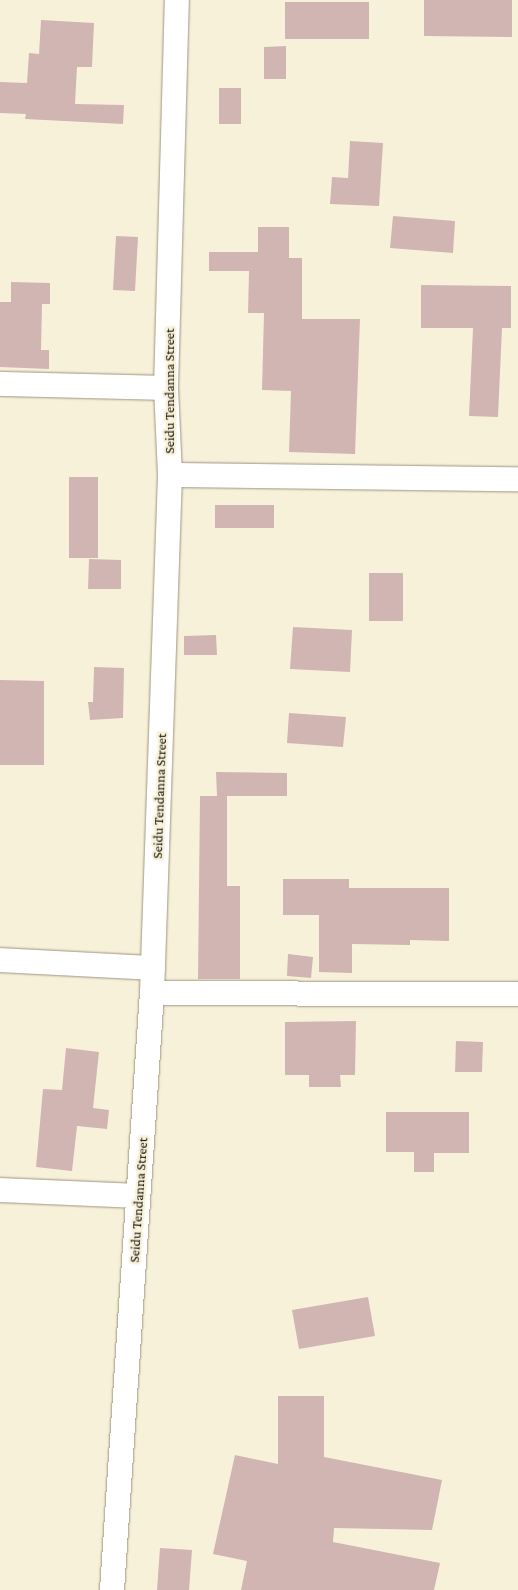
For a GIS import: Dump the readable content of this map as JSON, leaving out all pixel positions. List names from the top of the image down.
{
  "streets": {
    "street": ["Seidu Tendanna Street"]
  }
}
